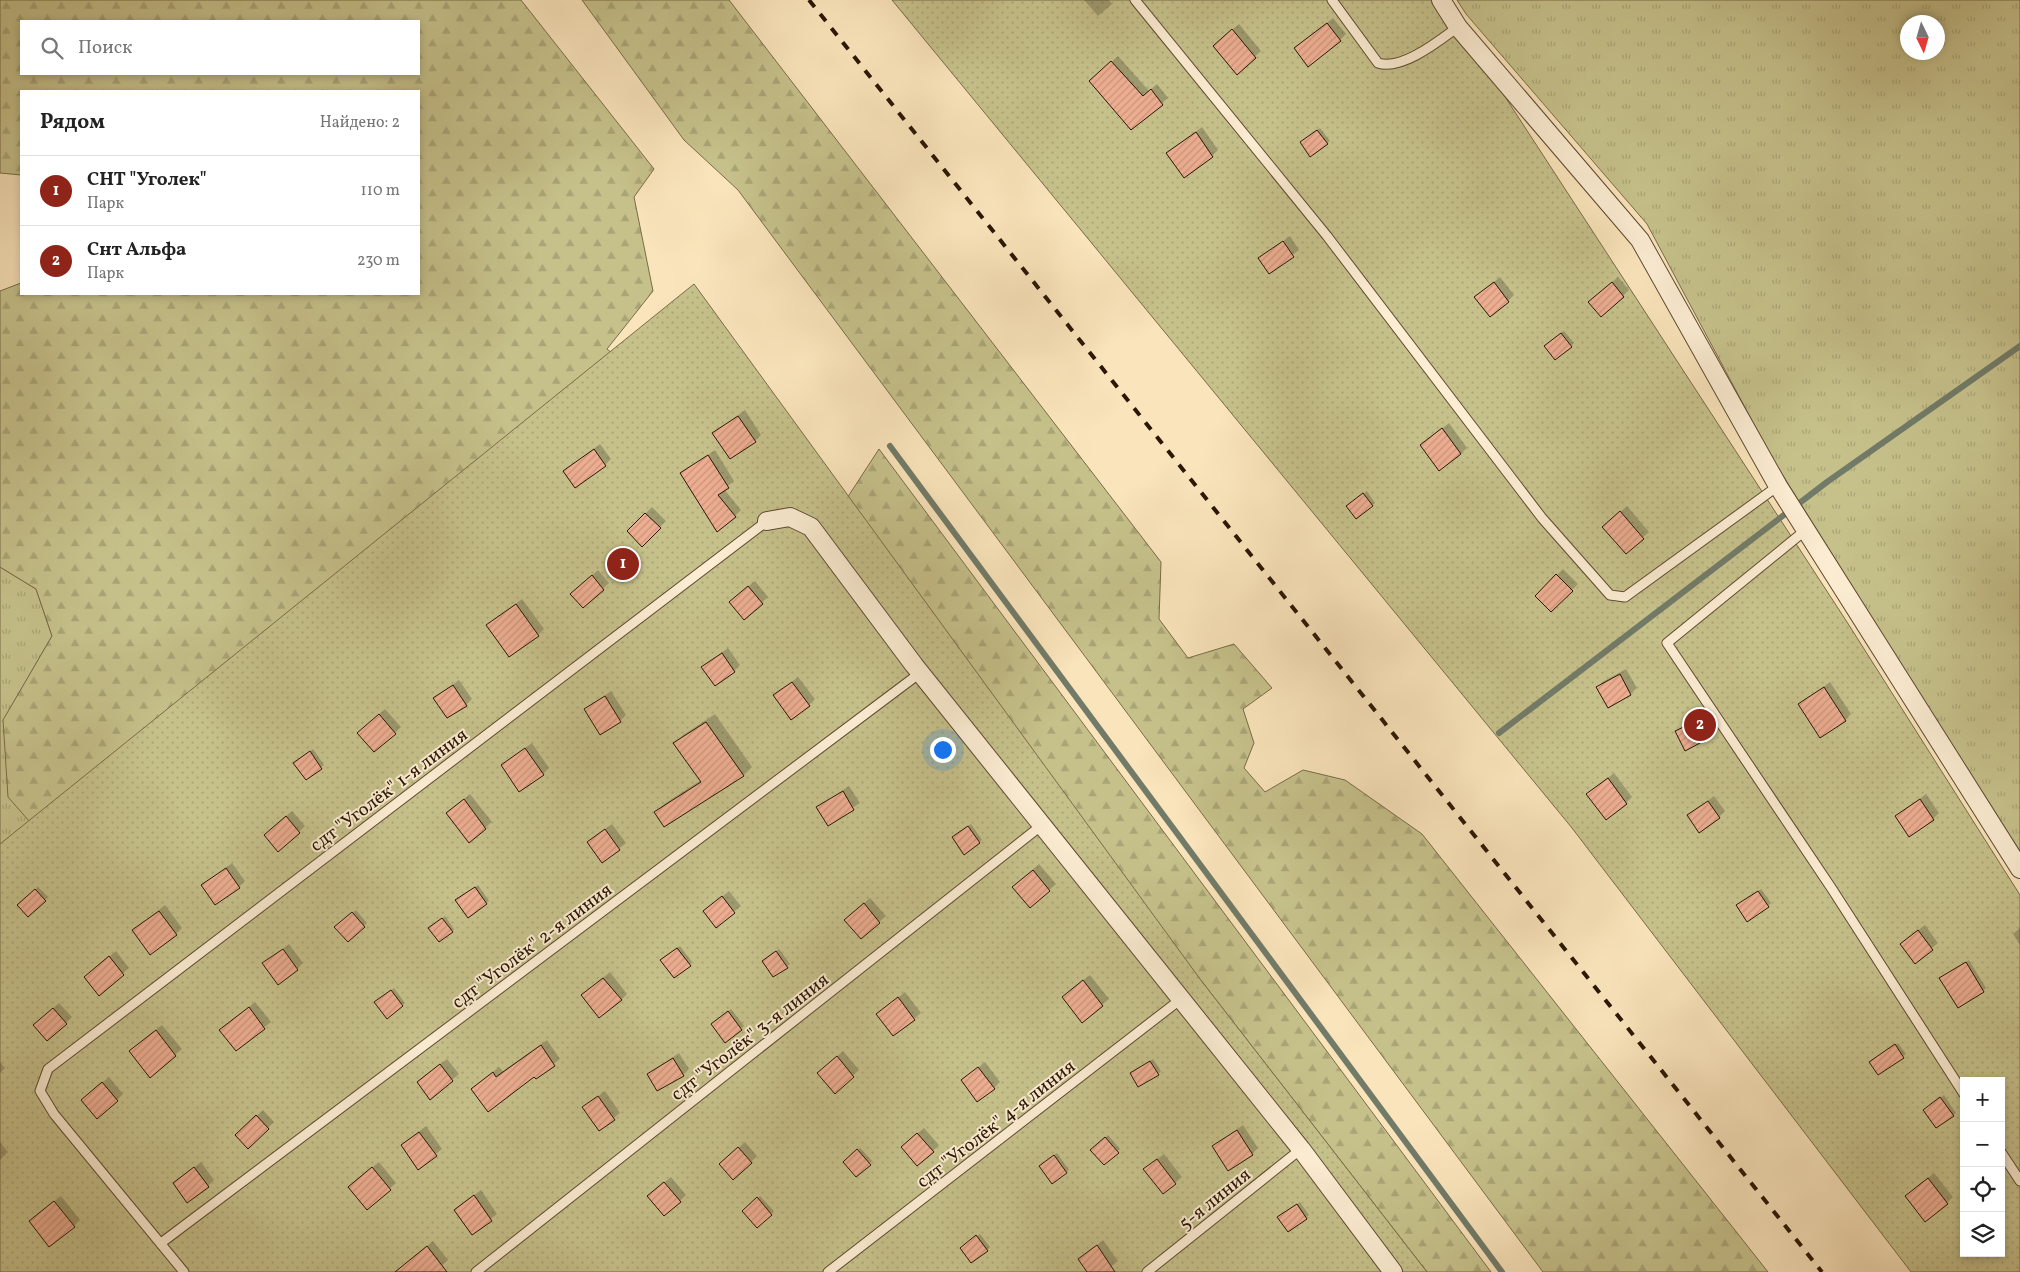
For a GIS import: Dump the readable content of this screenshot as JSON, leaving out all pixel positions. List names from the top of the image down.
{
  "streets": {
    "lane": [
      "сдт \"Уголёк\" 1-я линия",
      "сдт \"Уголёк\" 2-я линия",
      "сдт \"Уголёк\" 3-я линия",
      "сдт \"Уголёк\" 4-я линия",
      "5-я линия"
    ]
  },
  "crossings": [
    ["сдт \"Уголёк\" 1-я линия", "сдт \"Уголёк\" 2-я линия"]
  ],
  "north": "bottom",
  "page": {
    "search": "Поиск",
    "heading": ["Рядом", "Найдено: 2"],
    "list": [
      {
        "mark": "1",
        "name": "СНТ \"Уголек\"",
        "note": "Парк",
        "value": "110 m"
      },
      {
        "mark": "2",
        "name": "Снт Альфа",
        "note": "Парк",
        "value": "230 m"
      }
    ],
    "pins": ["1", "2"],
    "map_buttons": ["+", "−"]
  }
}
